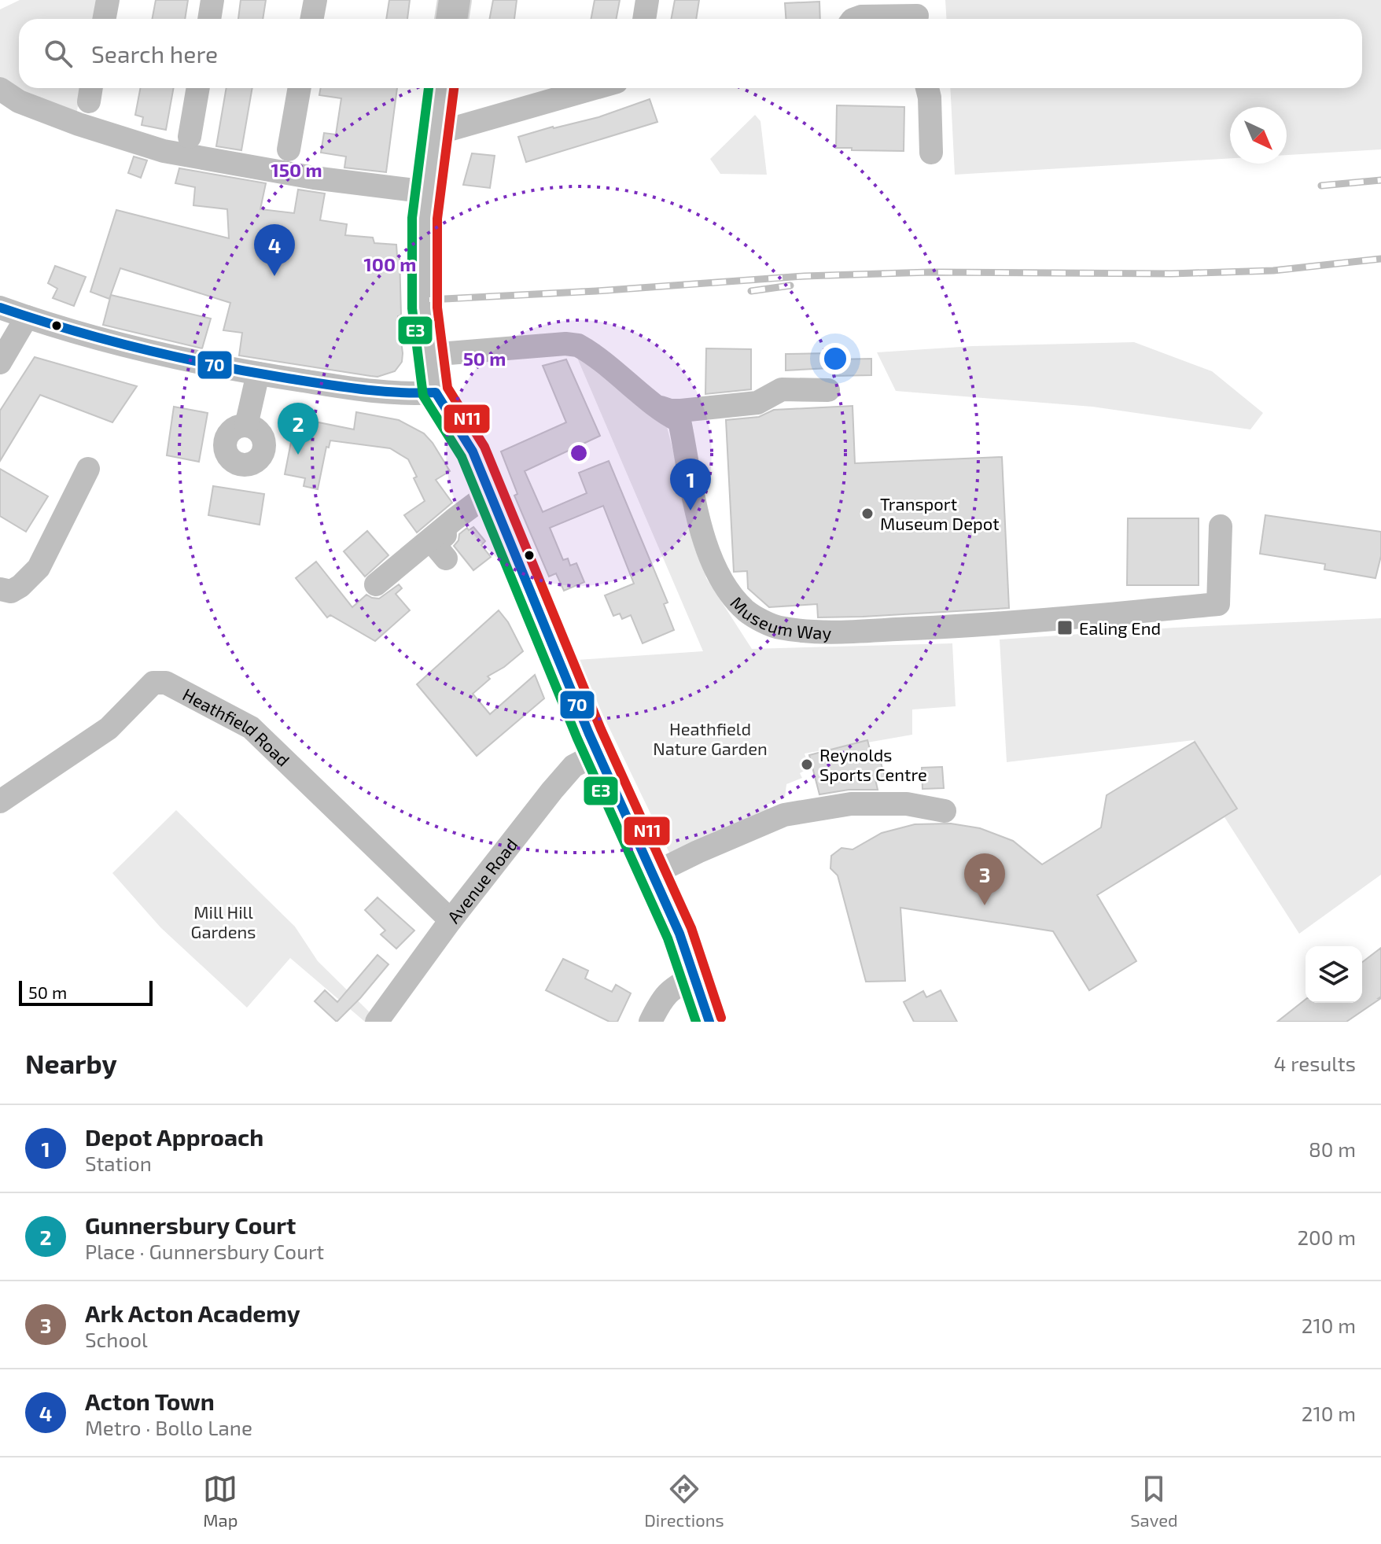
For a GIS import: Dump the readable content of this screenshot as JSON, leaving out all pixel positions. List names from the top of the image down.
{
  "streets": {
    "street": ["Museum Way", "Heathfield Road", "Avenue Road"]
  },
  "crossings": [
    ["Heathfield Road", "Avenue Road"]
  ],
  "parks": ["Heathfield Nature Garden", "Mill Hill Gardens"],
  "places": {
    "other": ["Transport Museum Depot", "Reynolds Sports Centre"],
    "transit": ["Ealing End"]
  },
  "lines": ["transit line E3", "transit line N11", "transit line 70"],
  "scale_bar": "50 m",
  "north": "bottom right",
  "page": {
    "search": "Search here",
    "pins": [
      "4",
      "2",
      "1",
      "3"
    ],
    "scale": "50 m",
    "heading": ["Nearby", "4 results"],
    "list": [
      {
        "mark": "1",
        "name": "Depot Approach",
        "note": "Station",
        "value": "80 m"
      },
      {
        "mark": "2",
        "name": "Gunnersbury Court",
        "note": "Place · Gunnersbury Court",
        "value": "200 m"
      },
      {
        "mark": "3",
        "name": "Ark Acton Academy",
        "note": "School",
        "value": "210 m"
      },
      {
        "mark": "4",
        "name": "Acton Town",
        "note": "Metro · Bollo Lane",
        "value": "210 m"
      }
    ],
    "nav": ["Map", "Directions", "Saved"]
  },
  "rings": ["150 m", "100 m", "50 m"]
}
